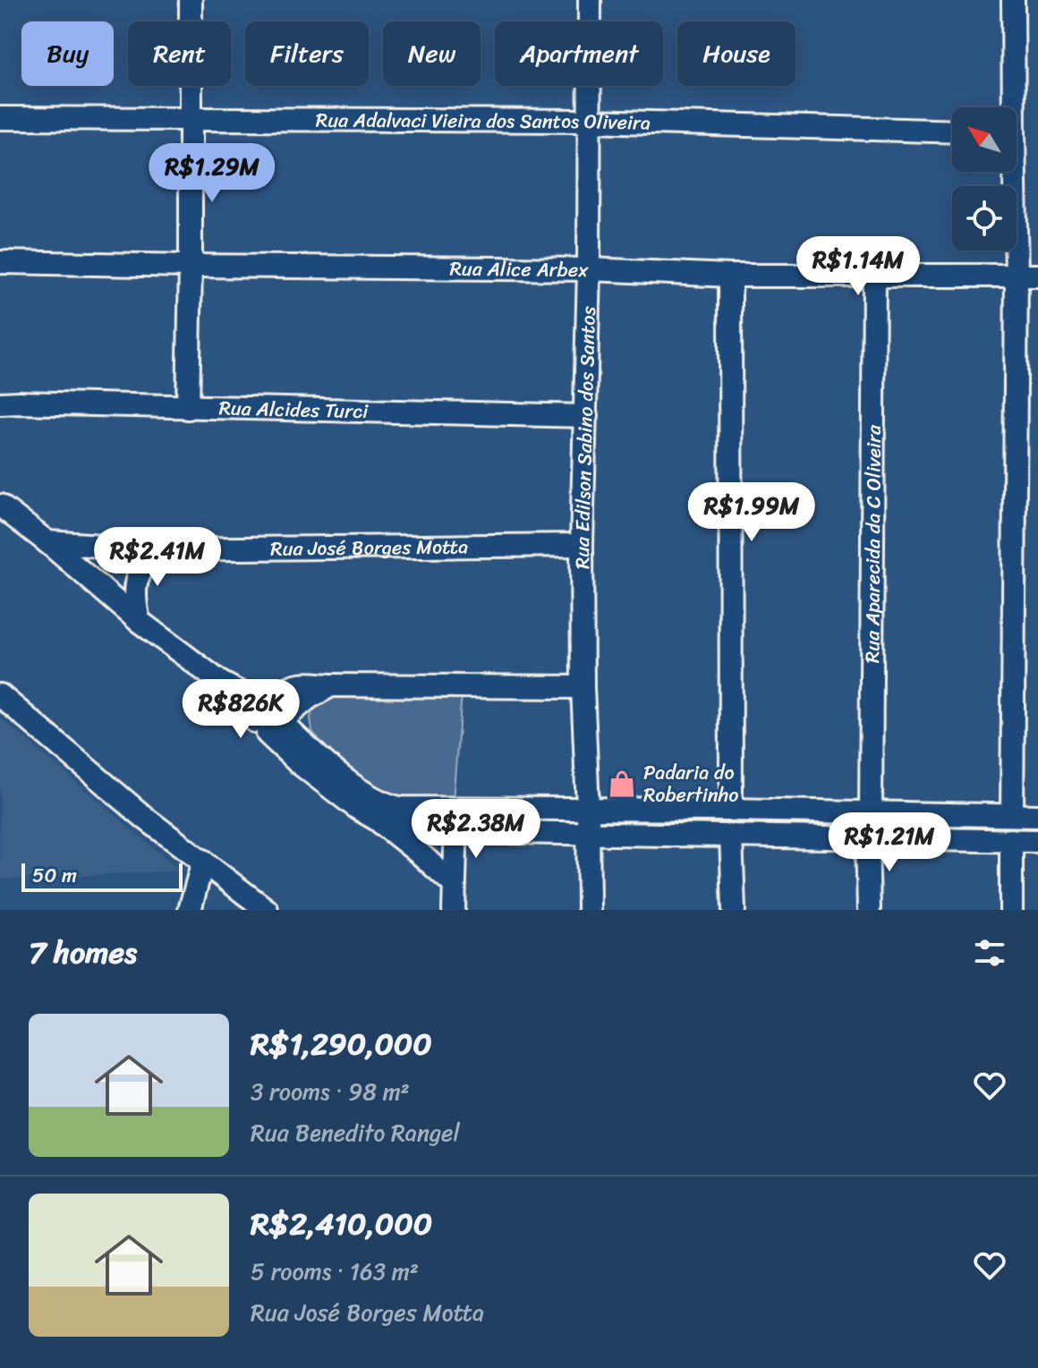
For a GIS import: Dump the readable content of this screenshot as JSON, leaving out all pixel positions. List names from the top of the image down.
{
  "streets": {
    "street": [
      "Rua Adalvaci Vieira dos Santos Oliveira",
      "Rua Alice Arbex",
      "Rua Alcides Turci",
      "Rua Edilson Sabino dos Santos",
      "Rua Aparecida da C Oliveira",
      "Rua José Borges Motta"
    ]
  },
  "crossings": [
    ["Rua Adalvaci Vieira dos Santos Oliveira", "Rua Edilson Sabino dos Santos"],
    ["Rua Alice Arbex", "Rua Edilson Sabino dos Santos"],
    ["Rua Alice Arbex", "Rua Aparecida da C Oliveira"],
    ["Rua Alcides Turci", "Rua Edilson Sabino dos Santos"],
    ["Rua Edilson Sabino dos Santos", "Rua José Borges Motta"]
  ],
  "places": {
    "shop": ["Padaria do Robertinho"]
  },
  "scale_bar": "50 m",
  "north": "top left",
  "page": {
    "chip": [
      "Buy",
      "Rent",
      "Filters",
      "New",
      "Apartment",
      "House"
    ],
    "price": [
      "R$1.29M",
      "R$1.14M",
      "R$1.99M",
      "R$2.41M",
      "R$826K",
      "R$2.38M",
      "R$1.21M"
    ],
    "scale": "50 m",
    "heading": "7 homes",
    "list": [
      {
        "name": "R$1,290,000",
        "note": "3 rooms · 98 m² · Rua Benedito Rangel"
      },
      {
        "name": "R$2,410,000",
        "note": "5 rooms · 163 m² · Rua José Borges Motta"
      }
    ]
  }
}
